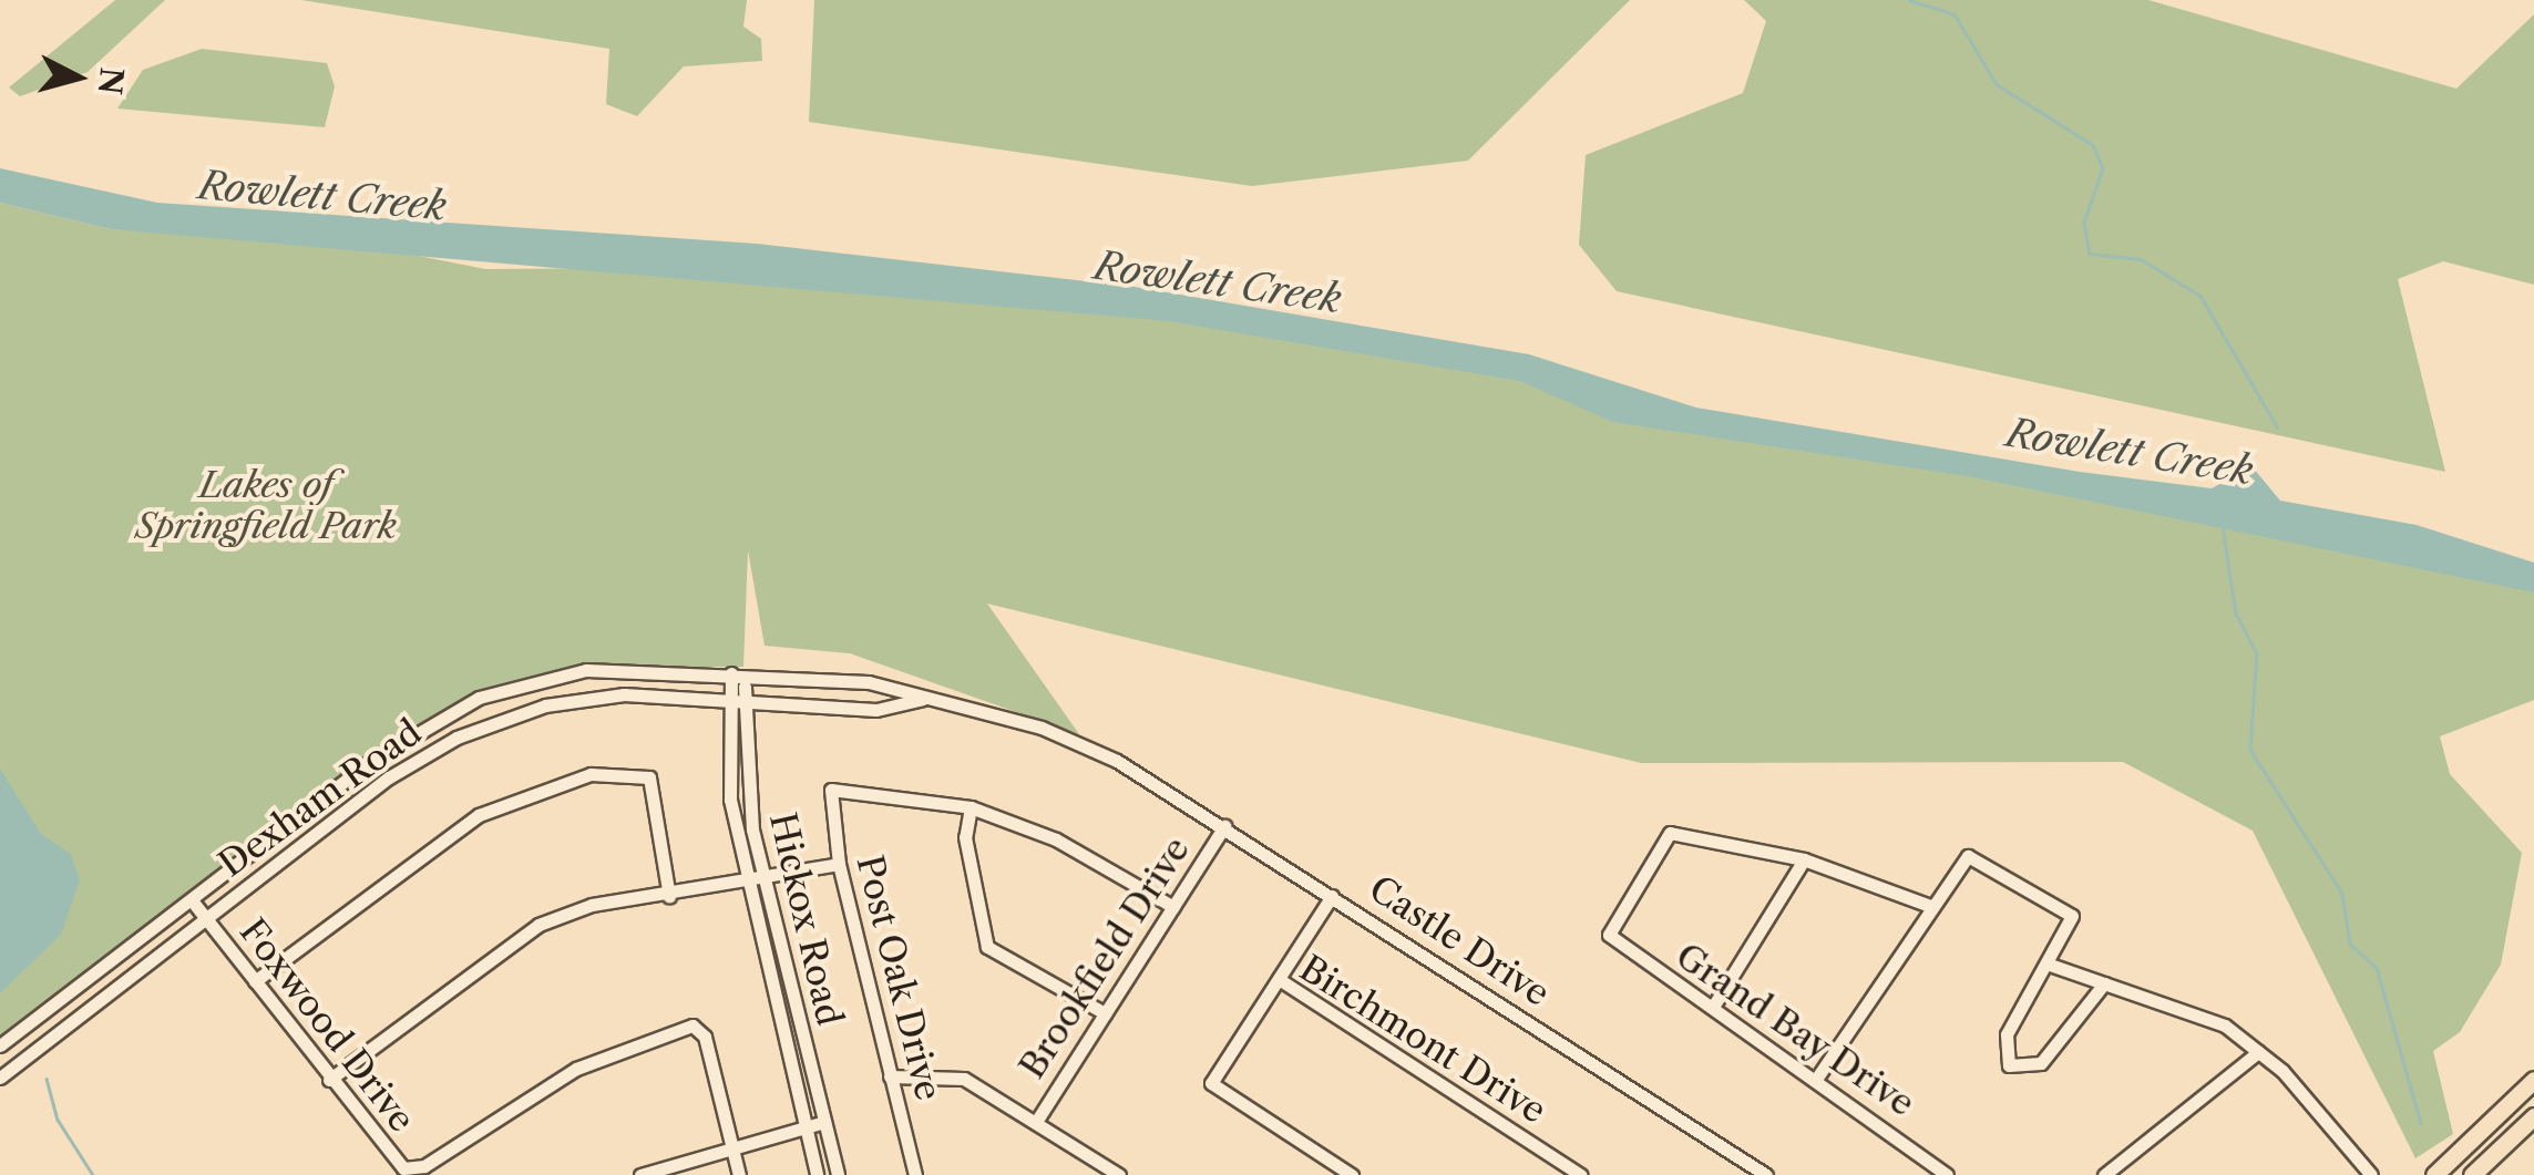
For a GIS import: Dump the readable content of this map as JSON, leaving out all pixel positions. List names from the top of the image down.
{
  "streets": {
    "street": [
      "Dexham Road",
      "Hickox Road",
      "Castle Drive",
      "Brookfield Drive",
      "Post Oak Drive",
      "Foxwood Drive",
      "Grand Bay Drive",
      "Birchmont Drive"
    ]
  },
  "crossings": [
    ["Dexham Road", "Hickox Road"],
    ["Dexham Road", "Castle Drive"],
    ["Dexham Road", "Foxwood Drive"],
    ["Castle Drive", "Brookfield Drive"]
  ],
  "water": ["Rowlett Creek"],
  "parks": ["Lakes of Springfield Park"],
  "north": "right"
}
